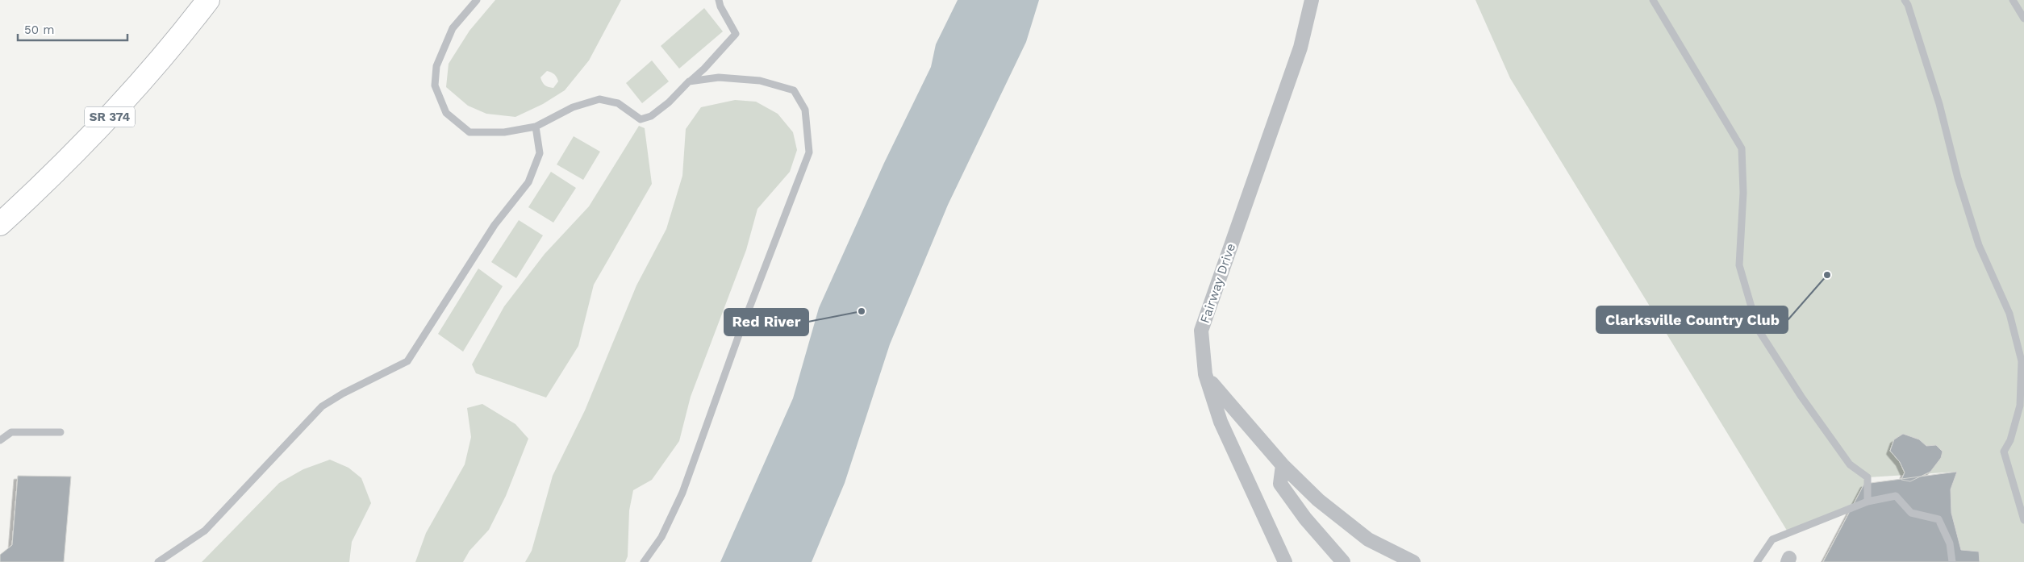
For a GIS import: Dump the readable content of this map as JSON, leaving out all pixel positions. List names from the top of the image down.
{
  "streets": {
    "main road": ["SR 374"],
    "street": ["Fairway Drive"]
  },
  "places": ["Clarksville Country Club", "Red River"],
  "scale_bar": "50 m"
}
